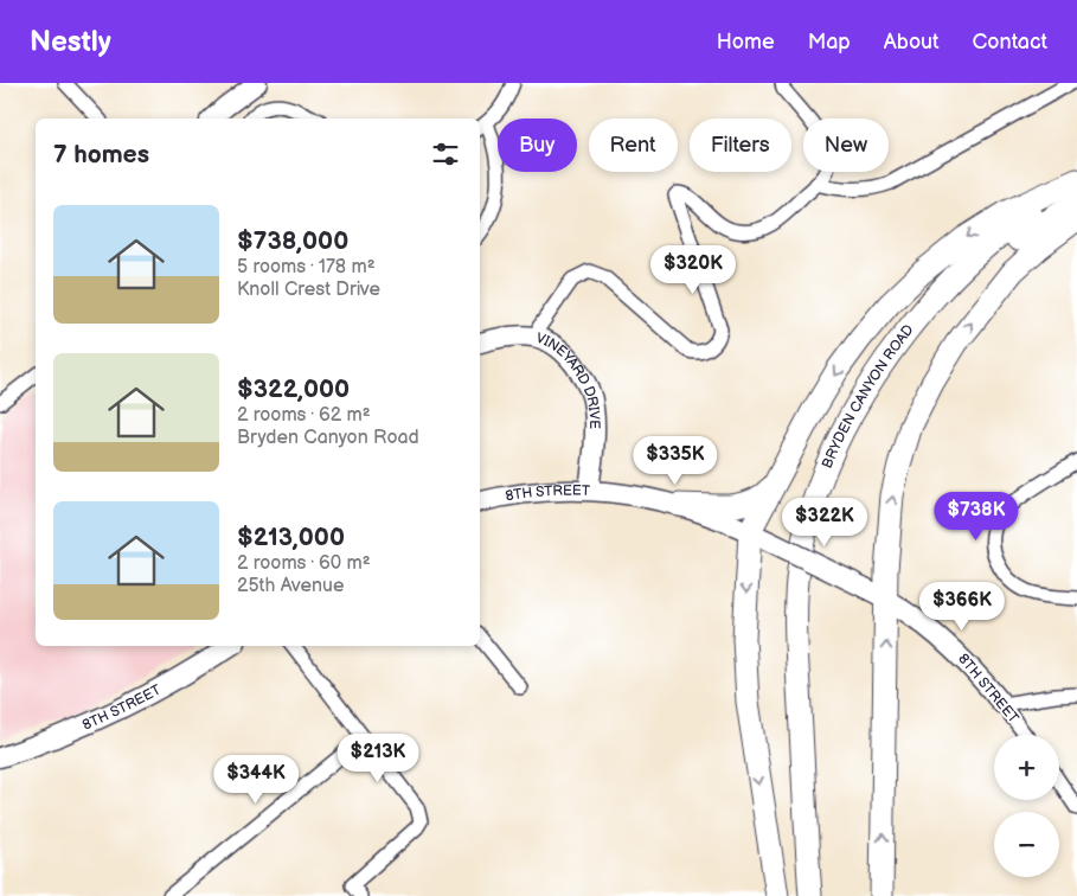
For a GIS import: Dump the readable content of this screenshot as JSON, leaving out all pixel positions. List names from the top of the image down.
{
  "streets": {
    "main road": ["VINEYARD DRIVE", "BRYDEN CANYON ROAD", "8TH STREET"]
  },
  "crossings": [
    ["VINEYARD DRIVE", "8TH STREET"]
  ],
  "page": {
    "header": "Nestly",
    "nav": [
      "Home",
      "Map",
      "About",
      "Contact"
    ],
    "chip": [
      "Buy",
      "Rent",
      "Filters",
      "New"
    ],
    "heading": "7 homes",
    "list": [
      {
        "name": "$738,000",
        "note": "5 rooms · 178 m² · Knoll Crest Drive"
      },
      {
        "name": "$322,000",
        "note": "2 rooms · 62 m² · Bryden Canyon Road"
      },
      {
        "name": "$213,000",
        "note": "2 rooms · 60 m² · 25th Avenue"
      }
    ],
    "price": [
      "$320K",
      "$335K",
      "$738K",
      "$322K",
      "$366K",
      "$213K",
      "$344K"
    ],
    "map_buttons": ["+", "−"]
  }
}
